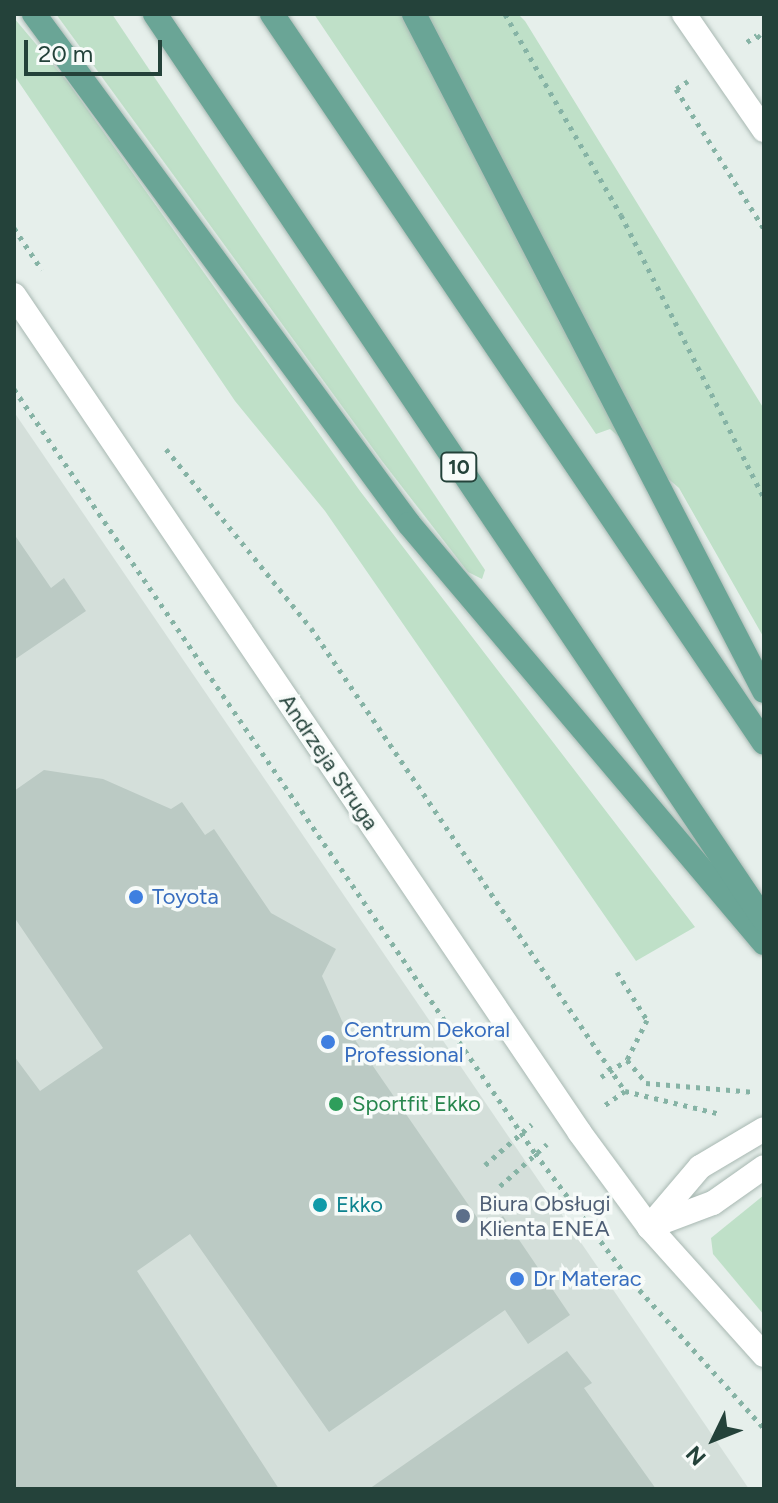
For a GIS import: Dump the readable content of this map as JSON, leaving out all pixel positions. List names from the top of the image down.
{
  "streets": {
    "main road": ["10"],
    "street": ["Andrzeja Struga"]
  },
  "places": [
    "Toyota",
    "Centrum Dekoral Professional",
    "Sportfit Ekko",
    "Ekko",
    "Biura Obsługi Klienta ENEA",
    "Dr Materac"
  ],
  "scale_bar": "20 m",
  "north": "bottom left"
}
